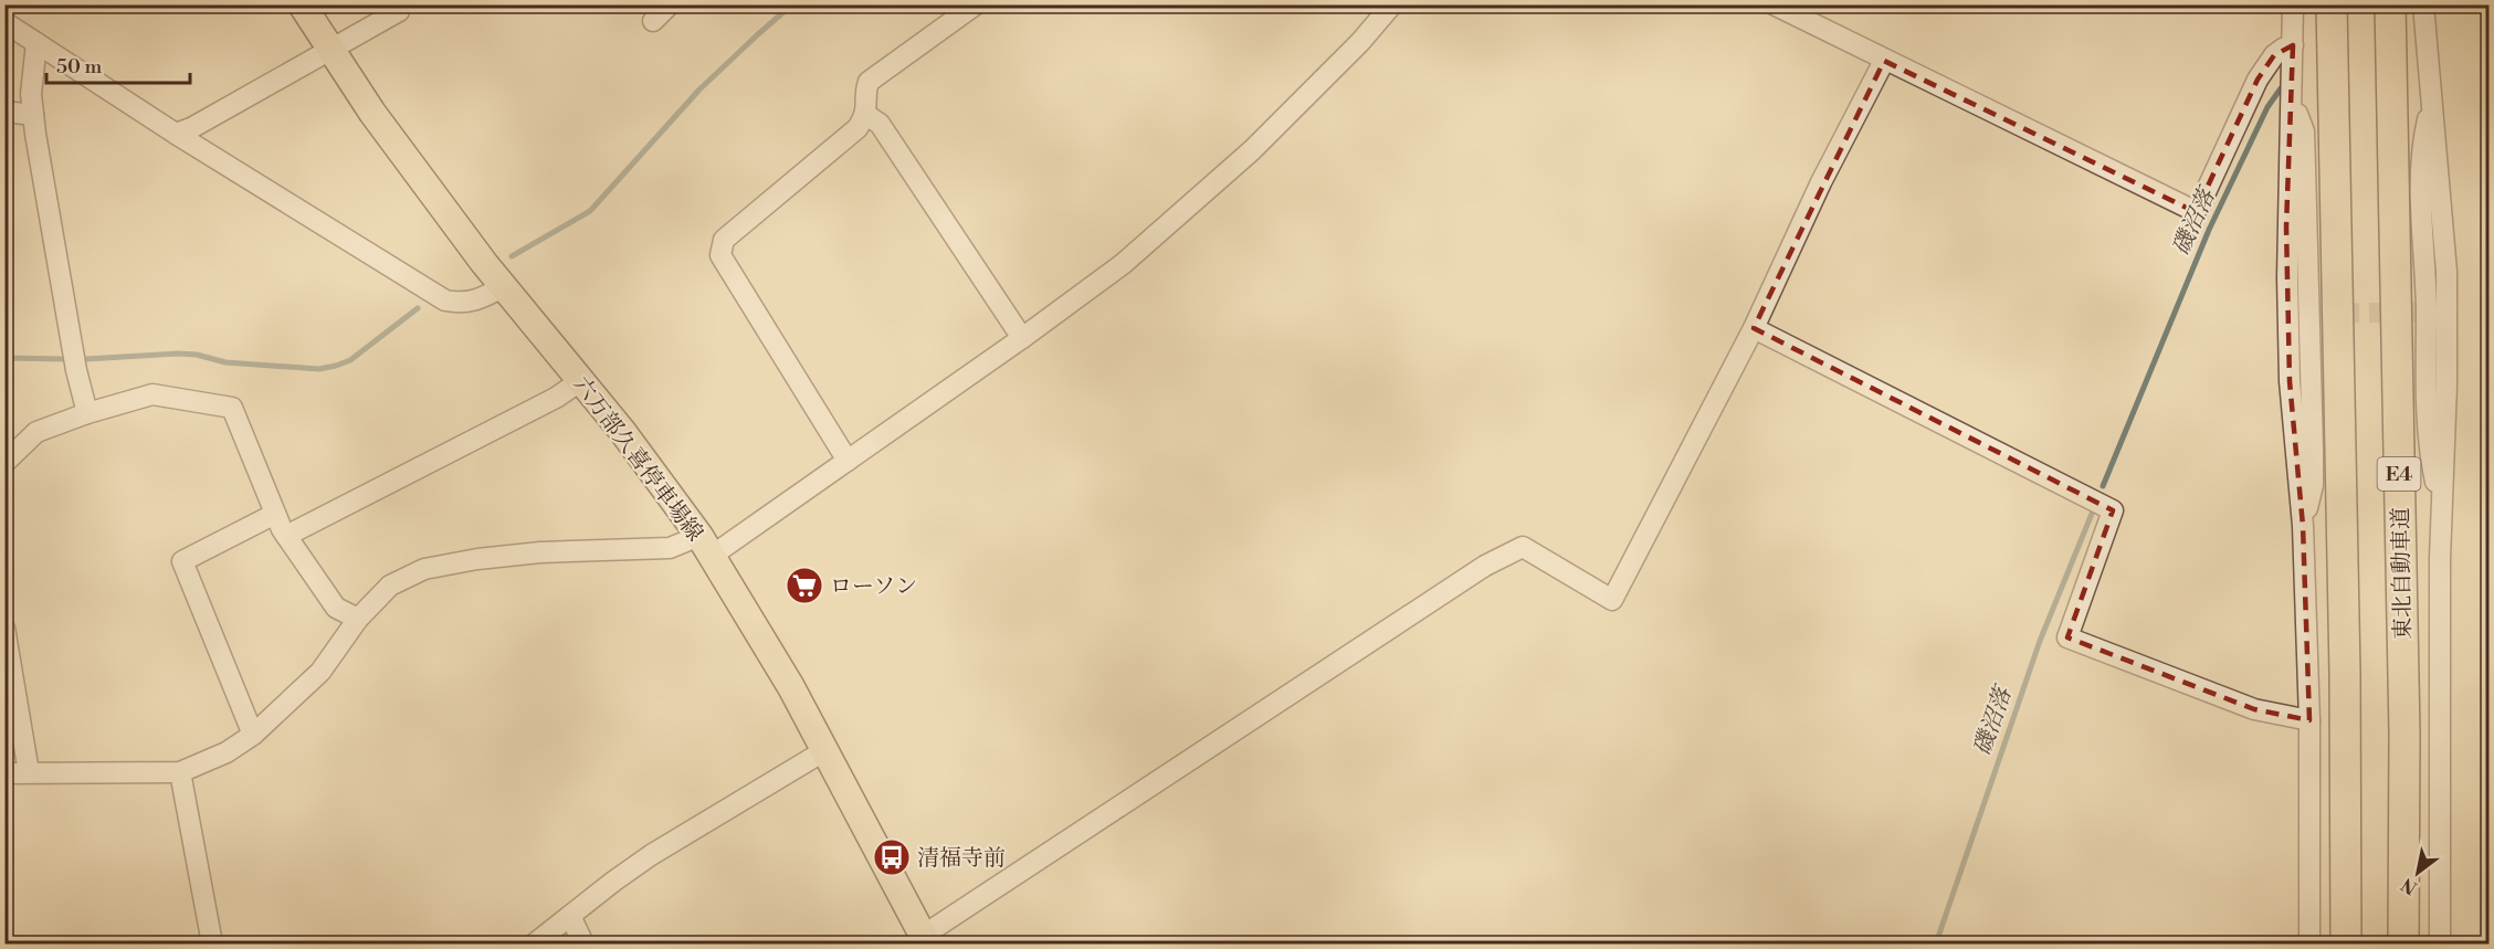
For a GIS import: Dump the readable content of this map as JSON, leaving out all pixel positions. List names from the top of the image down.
{
  "streets": {
    "highway": ["E4", "東北自動車道"],
    "main road": ["六万部久喜停車場線"]
  },
  "water": ["磯沼落"],
  "places": {
    "supermarket": ["ローソン"],
    "bus stop": ["清福寺前"]
  },
  "scale_bar": "50 m",
  "north": "bottom left"
}
